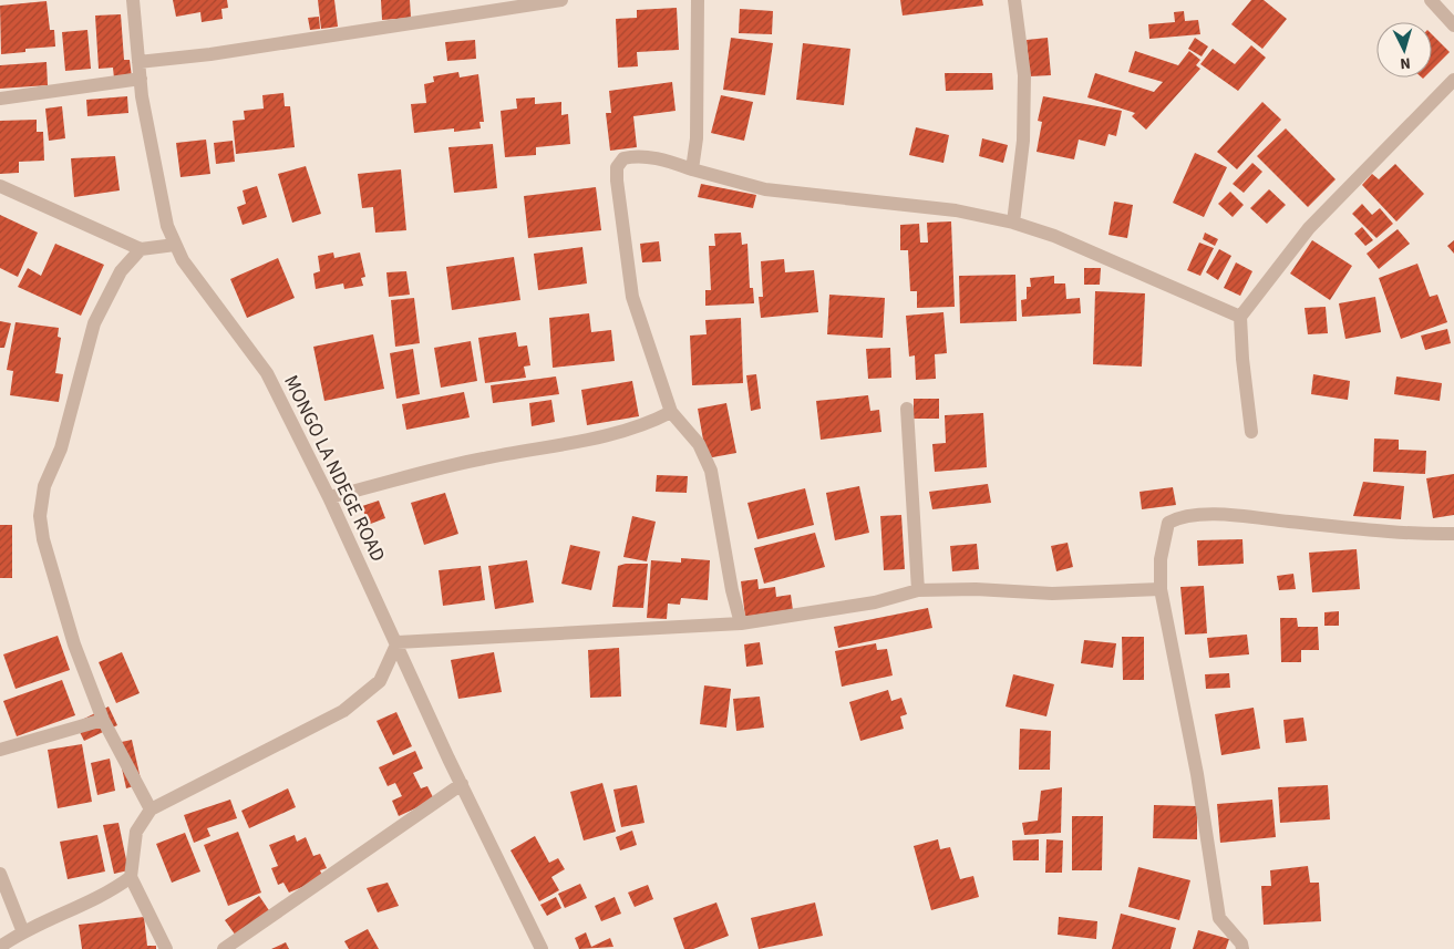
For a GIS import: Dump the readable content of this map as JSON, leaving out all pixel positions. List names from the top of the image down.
{
  "streets": {
    "street": ["MONGO LA NDEGE ROAD"]
  },
  "north": "bottom"
}
